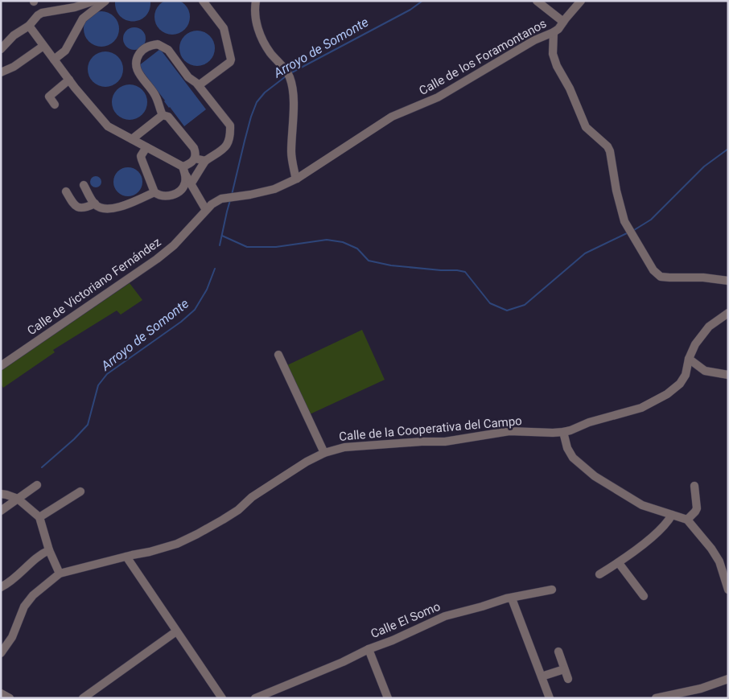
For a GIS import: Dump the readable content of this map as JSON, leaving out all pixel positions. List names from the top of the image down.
{
  "streets": {
    "street": [
      "Calle de los Foramontanos",
      "Calle de Victoriano Fernández",
      "Calle de la Cooperativa del Campo",
      "Calle El Somo"
    ]
  },
  "crossings": [
    ["Calle de los Foramontanos", "Calle de Victoriano Fernández"]
  ],
  "water": ["Arroyo de Somonte"]
}
